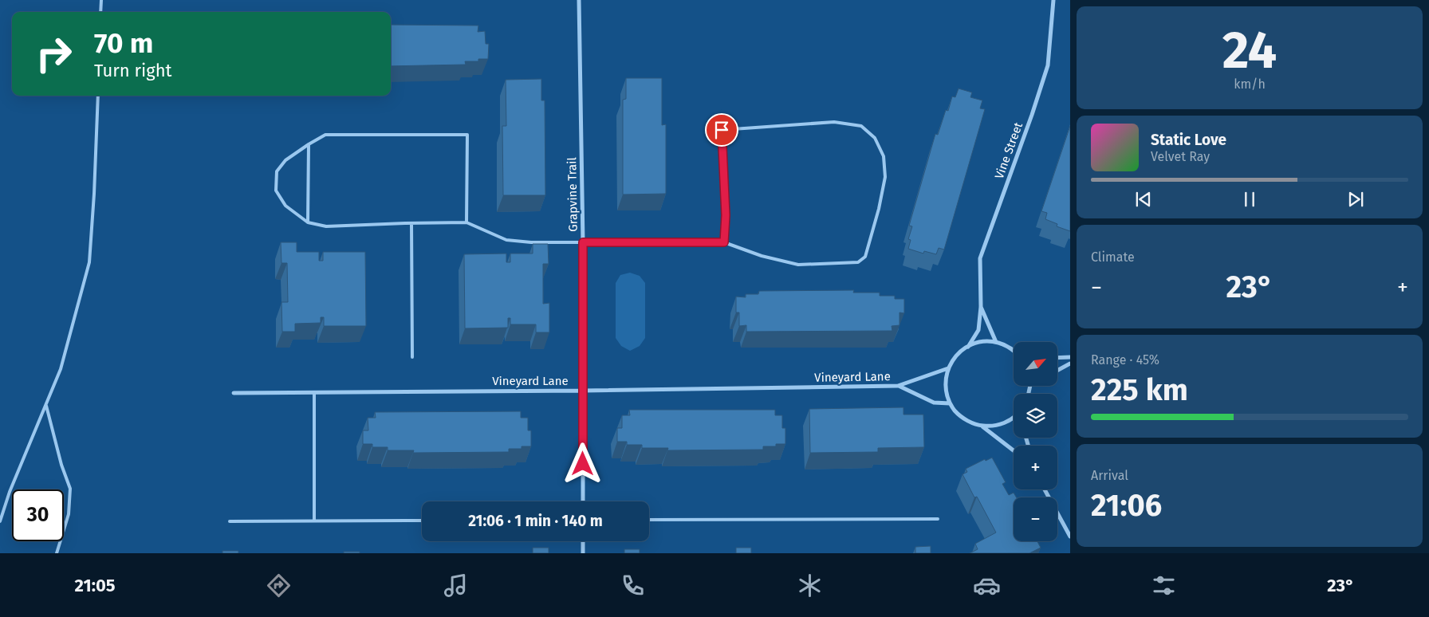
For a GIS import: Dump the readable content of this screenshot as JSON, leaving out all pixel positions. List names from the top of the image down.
{
  "streets": {
    "street": ["Vine Street", "Grapvine Trail", "Vineyard Lane"]
  },
  "crossings": [
    ["Vine Street", "Vineyard Lane"],
    ["Grapvine Trail", "Vineyard Lane"]
  ],
  "north": "top right",
  "page": {
    "tile": [
      ["24", "km/h"],
      "Climate",
      ["Range · 45%", "225 km"],
      ["Arrival", "21:06"]
    ],
    "turn": ["70 m", "Turn right"],
    "song": ["Static Love", "Velvet Ray"],
    "heat": ["−", "23°", "+"],
    "map_buttons": ["+", "−"],
    "limit": "30",
    "trip": "21:06 · 1 min · 140 m",
    "tabs": ["21:05", "23°"]
  }
}
